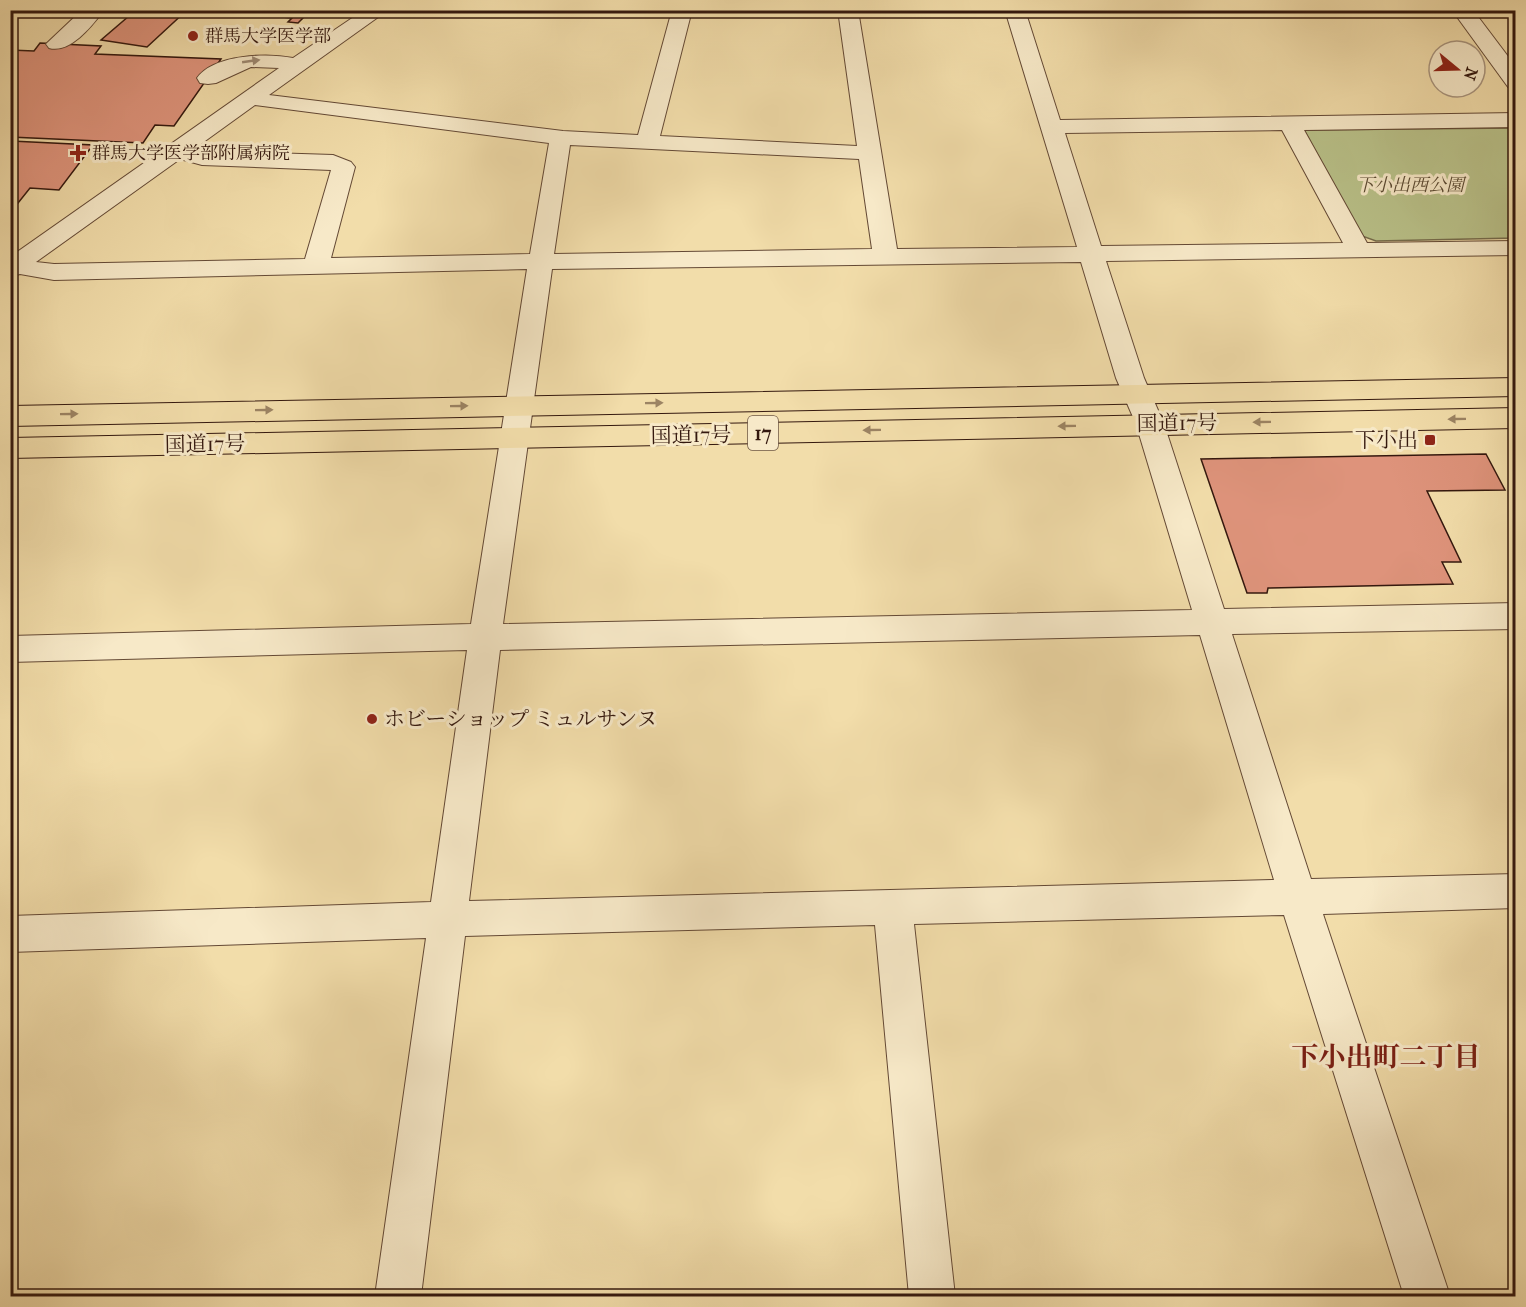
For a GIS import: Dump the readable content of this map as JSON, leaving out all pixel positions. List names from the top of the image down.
{
  "streets": {
    "highway": ["国道17号", "17"]
  },
  "districts": ["下小出町二丁目"],
  "parks": ["下小出西公園"],
  "places": {
    "other": ["群馬大学医学部", "ホビーショップ ミュルサンヌ"],
    "health": ["群馬大学医学部附属病院"],
    "transit": ["下小出"]
  },
  "north": "right"
}
